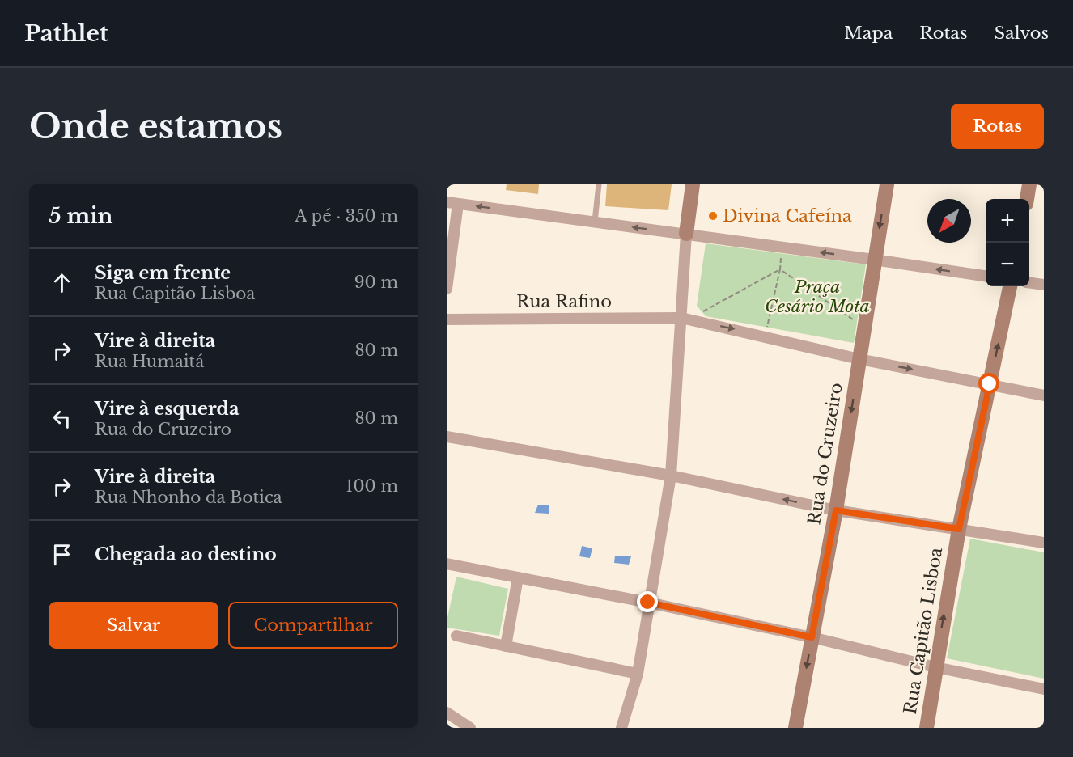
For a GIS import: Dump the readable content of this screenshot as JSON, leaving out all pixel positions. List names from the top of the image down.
{
  "streets": {
    "street": ["Rua Rafino", "Rua do Cruzeiro", "Rua Capitão Lisboa"]
  },
  "crossings": [
    ["Rua Rafino", "Rua do Cruzeiro"],
    ["Rua Rafino", "Rua Capitão Lisboa"]
  ],
  "one_way": ["Rua do Cruzeiro", "Rua Capitão Lisboa"],
  "parks": ["Praça Cesário Mota"],
  "places": ["Divina Cafeína"],
  "north": "bottom left",
  "page": {
    "header": "Pathlet",
    "nav": ["Mapa", "Rotas", "Salvos"],
    "buttons": [
      "Rotas",
      ["Salvar", "Compartilhar"]
    ],
    "title": "Onde estamos",
    "heading": ["5 min", "A pé · 350 m"],
    "map_buttons": ["+", "−"],
    "list": [
      ["Siga em frente", "Rua Capitão Lisboa", "90 m"],
      ["Vire à direita", "Rua Humaitá", "80 m"],
      ["Vire à esquerda", "Rua do Cruzeiro", "80 m"],
      ["Vire à direita", "Rua Nhonho da Botica", "100 m"],
      "Chegada ao destino"
    ]
  }
}
